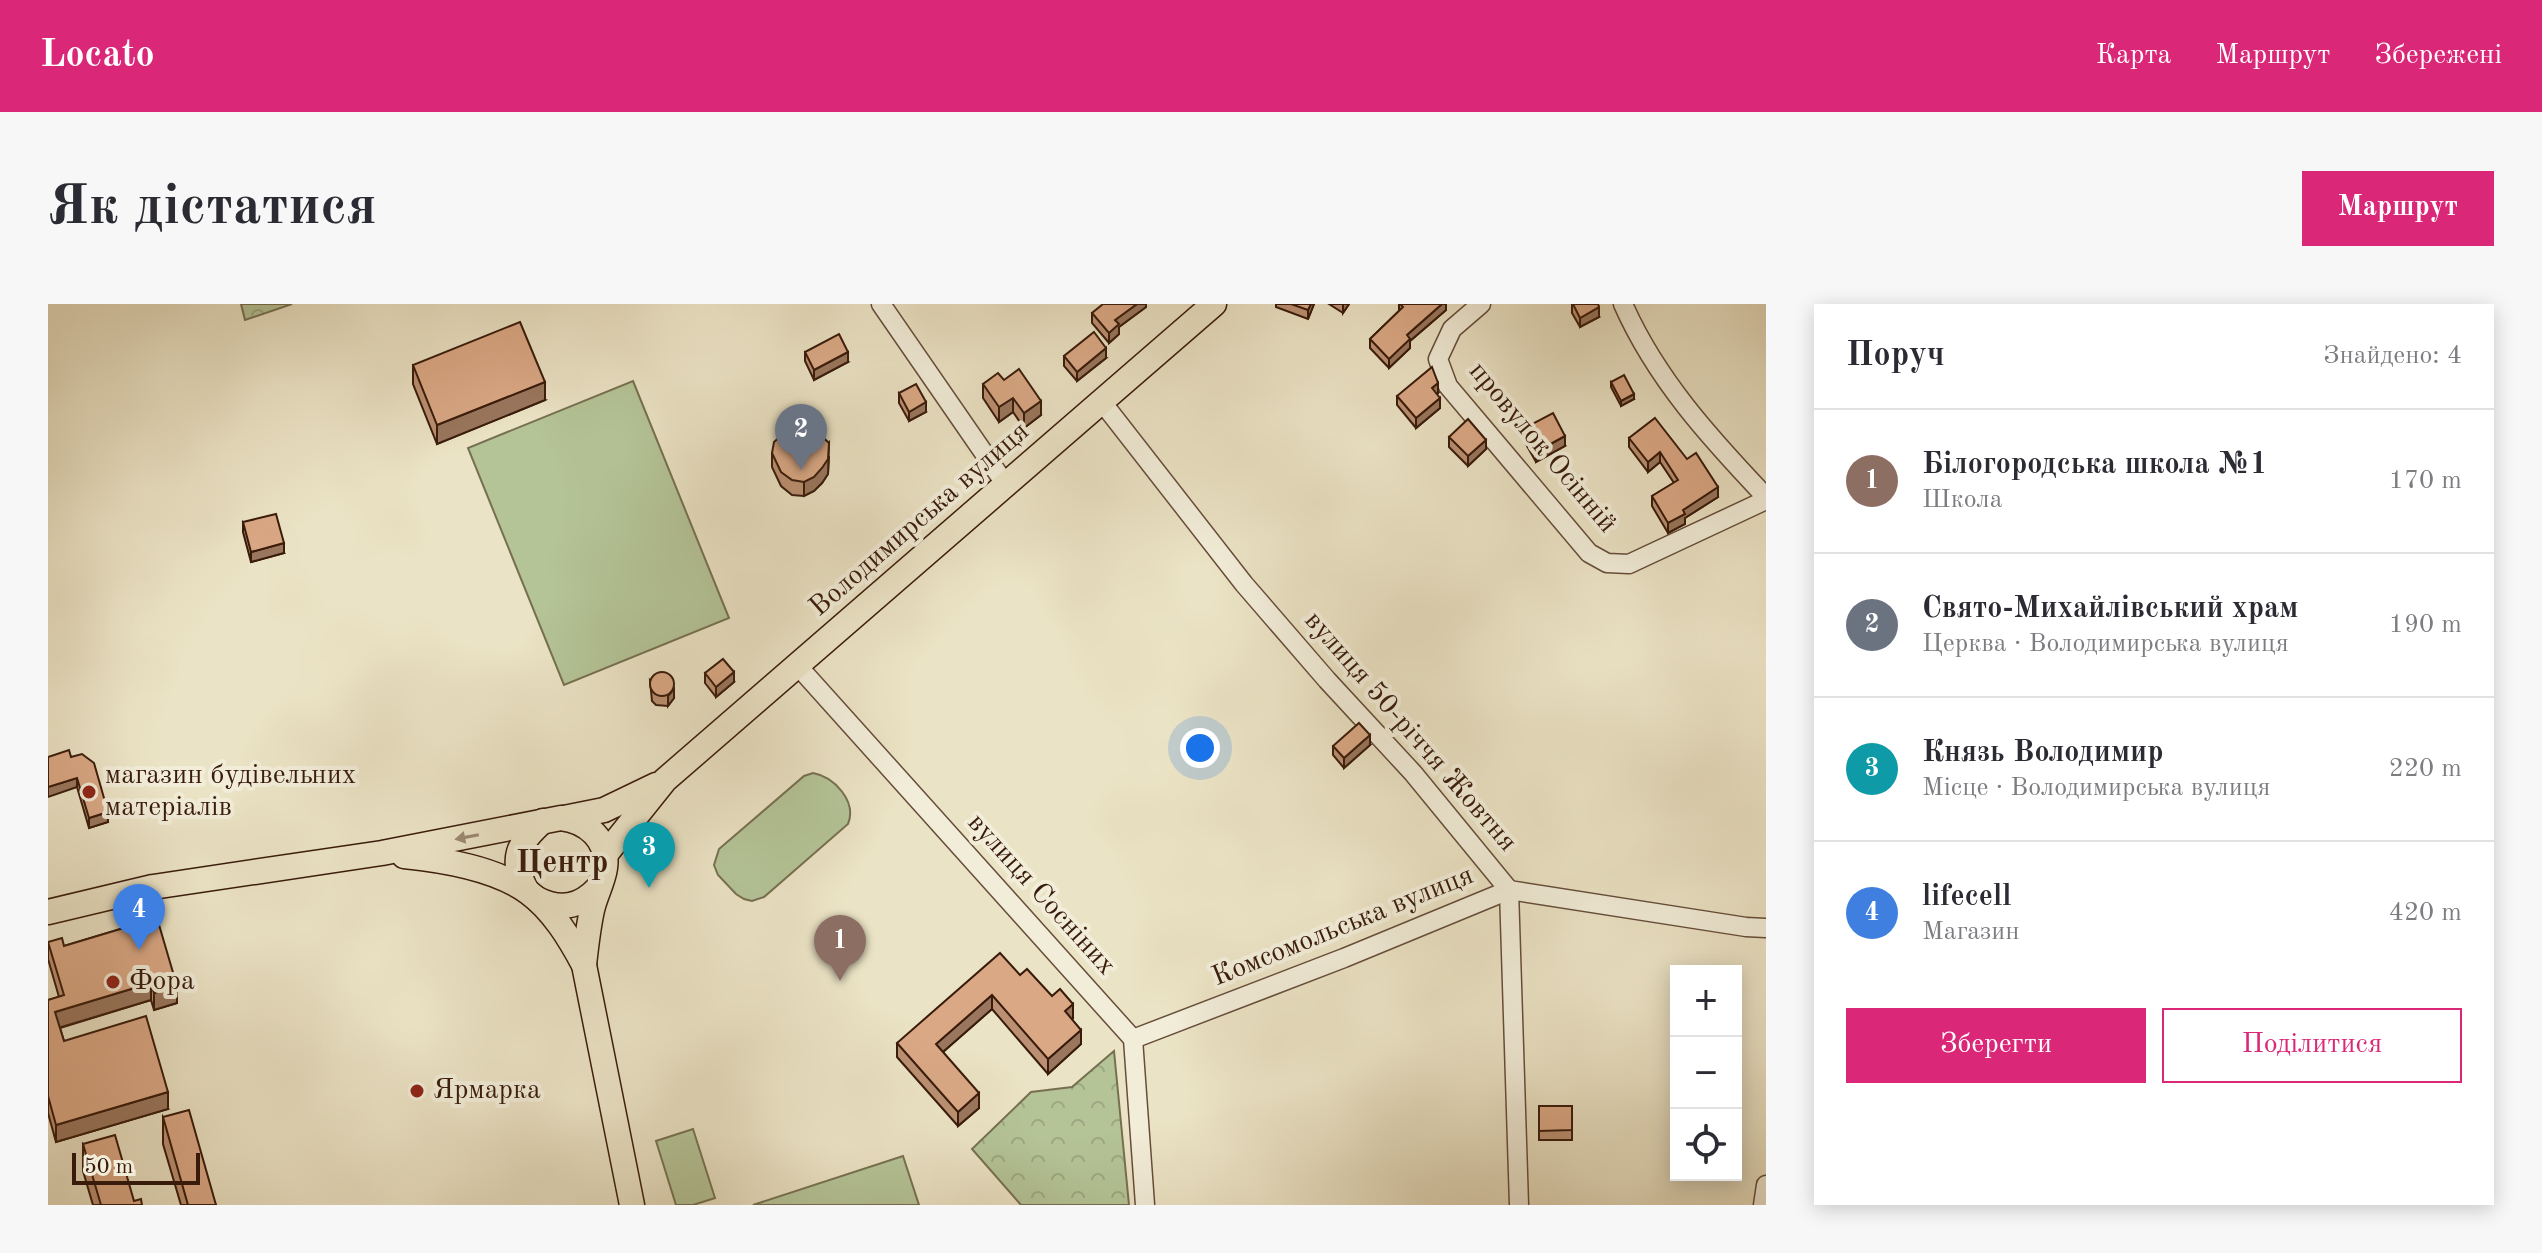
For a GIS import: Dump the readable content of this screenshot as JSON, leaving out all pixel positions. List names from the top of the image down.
{
  "streets": {
    "main road": ["Володимирська вулиця"],
    "street": [
      "провулок Осінній",
      "вулиця 50-річчя Жовтня",
      "вулиця Сосніних",
      "Комсомольська вулиця"
    ]
  },
  "crossings": [
    ["Володимирська вулиця", "вулиця 50-річчя Жовтня"],
    ["Володимирська вулиця", "вулиця Сосніних"],
    ["вулиця 50-річчя Жовтня", "Комсомольська вулиця"],
    ["вулиця Сосніних", "Комсомольська вулиця"]
  ],
  "districts": ["Центр"],
  "places": ["магазин будівельних матеріалів", "Фора", "Ярмарка"],
  "scale_bar": "50 m",
  "page": {
    "header": "Locato",
    "nav": ["Карта", "Маршрут", "Збережені"],
    "buttons": [
      "Маршрут",
      ["Зберегти", "Поділитися"]
    ],
    "title": "Як дістатися",
    "heading": ["Поруч", "Знайдено: 4"],
    "pins": [
      "2",
      "3",
      "4",
      "1"
    ],
    "list": [
      {
        "mark": "1",
        "name": "Білогородська школа №1",
        "note": "Школа",
        "value": "170 m"
      },
      {
        "mark": "2",
        "name": "Свято-Михайлівський храм",
        "note": "Церква · Володимирська вулиця",
        "value": "190 m"
      },
      {
        "mark": "3",
        "name": "Князь Володимир",
        "note": "Місце · Володимирська вулиця",
        "value": "220 m"
      },
      {
        "mark": "4",
        "name": "lifecell",
        "note": "Магазин",
        "value": "420 m"
      }
    ],
    "map_buttons": ["+", "−"],
    "scale": "50 m"
  }
}
